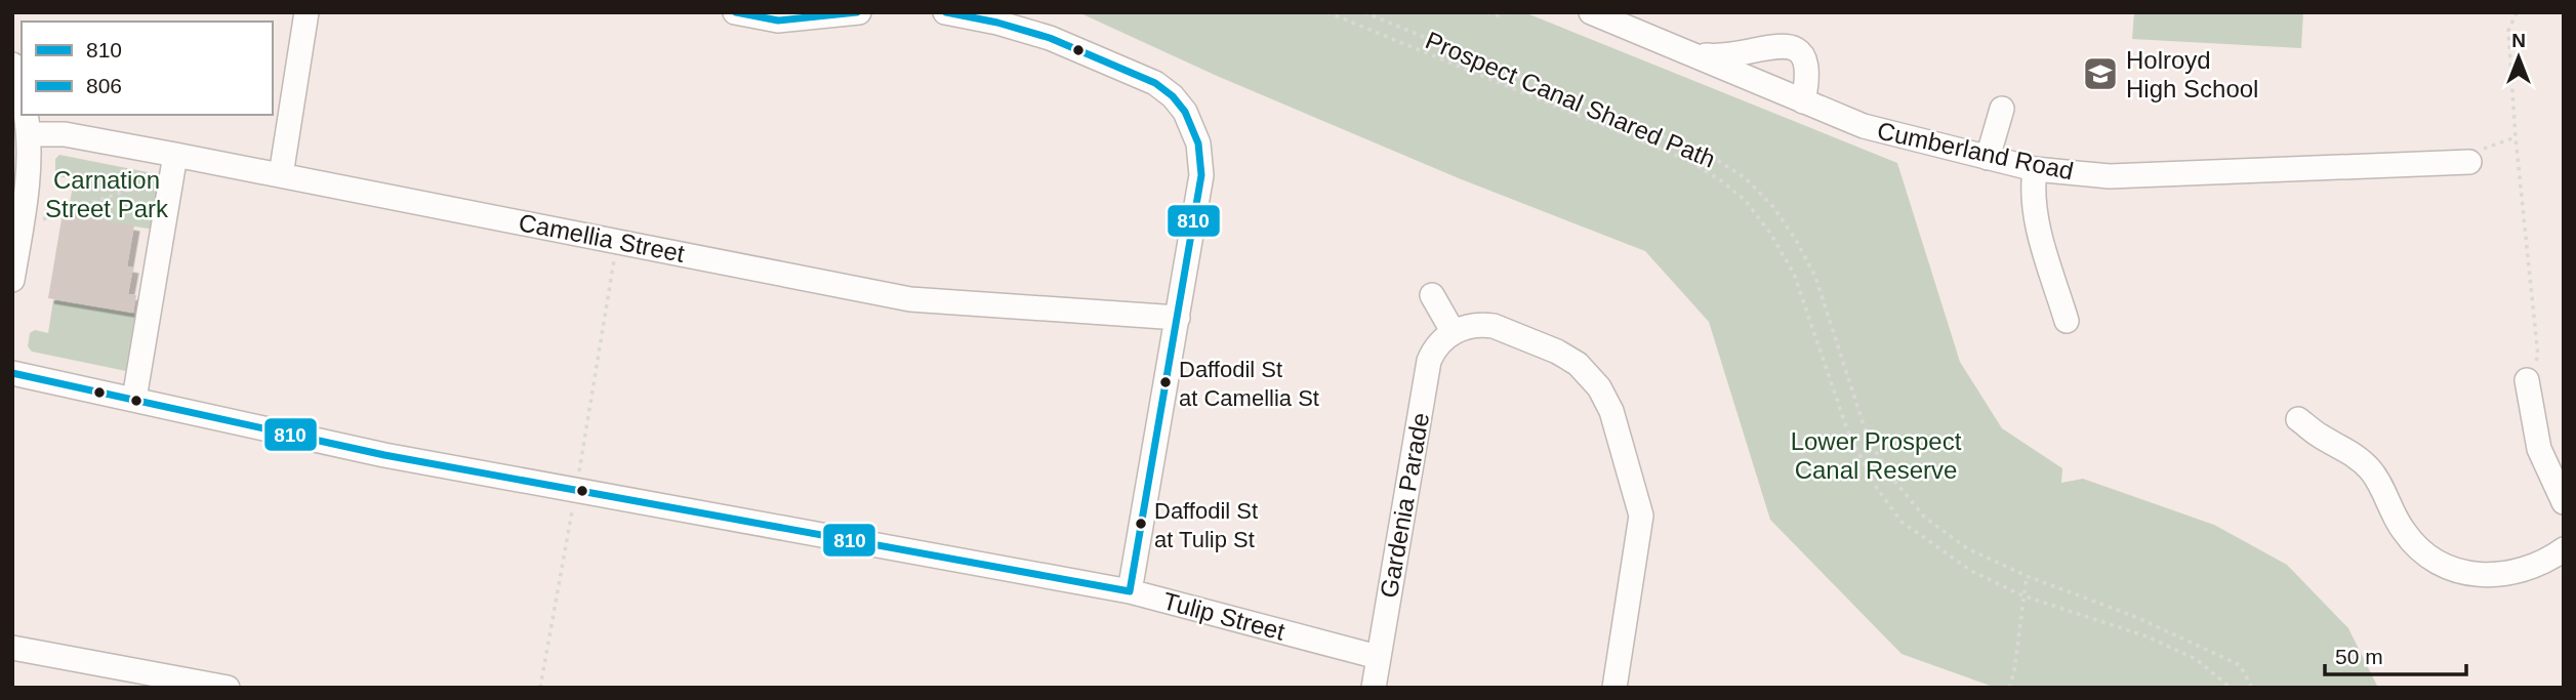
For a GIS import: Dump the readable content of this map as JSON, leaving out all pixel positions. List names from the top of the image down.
{
  "streets": {
    "street": [
      "Cumberland Road",
      "Camellia Street",
      "Gardenia Parade",
      "Tulip Street"
    ],
    "path": ["Prospect Canal Shared Path"]
  },
  "crossings": [
    ["Gardenia Parade", "Tulip Street"]
  ],
  "parks": ["Carnation Street Park", "Lower Prospect Canal Reserve"],
  "places": {
    "school or university": ["Holroyd High School"],
    "other": ["Daffodil St at Camellia St", "Daffodil St at Tulip St"]
  },
  "lines": ["transit line 810", "transit line 806"],
  "legend": ["810", "806"],
  "scale_bar": "50 m",
  "north": "top"
}
